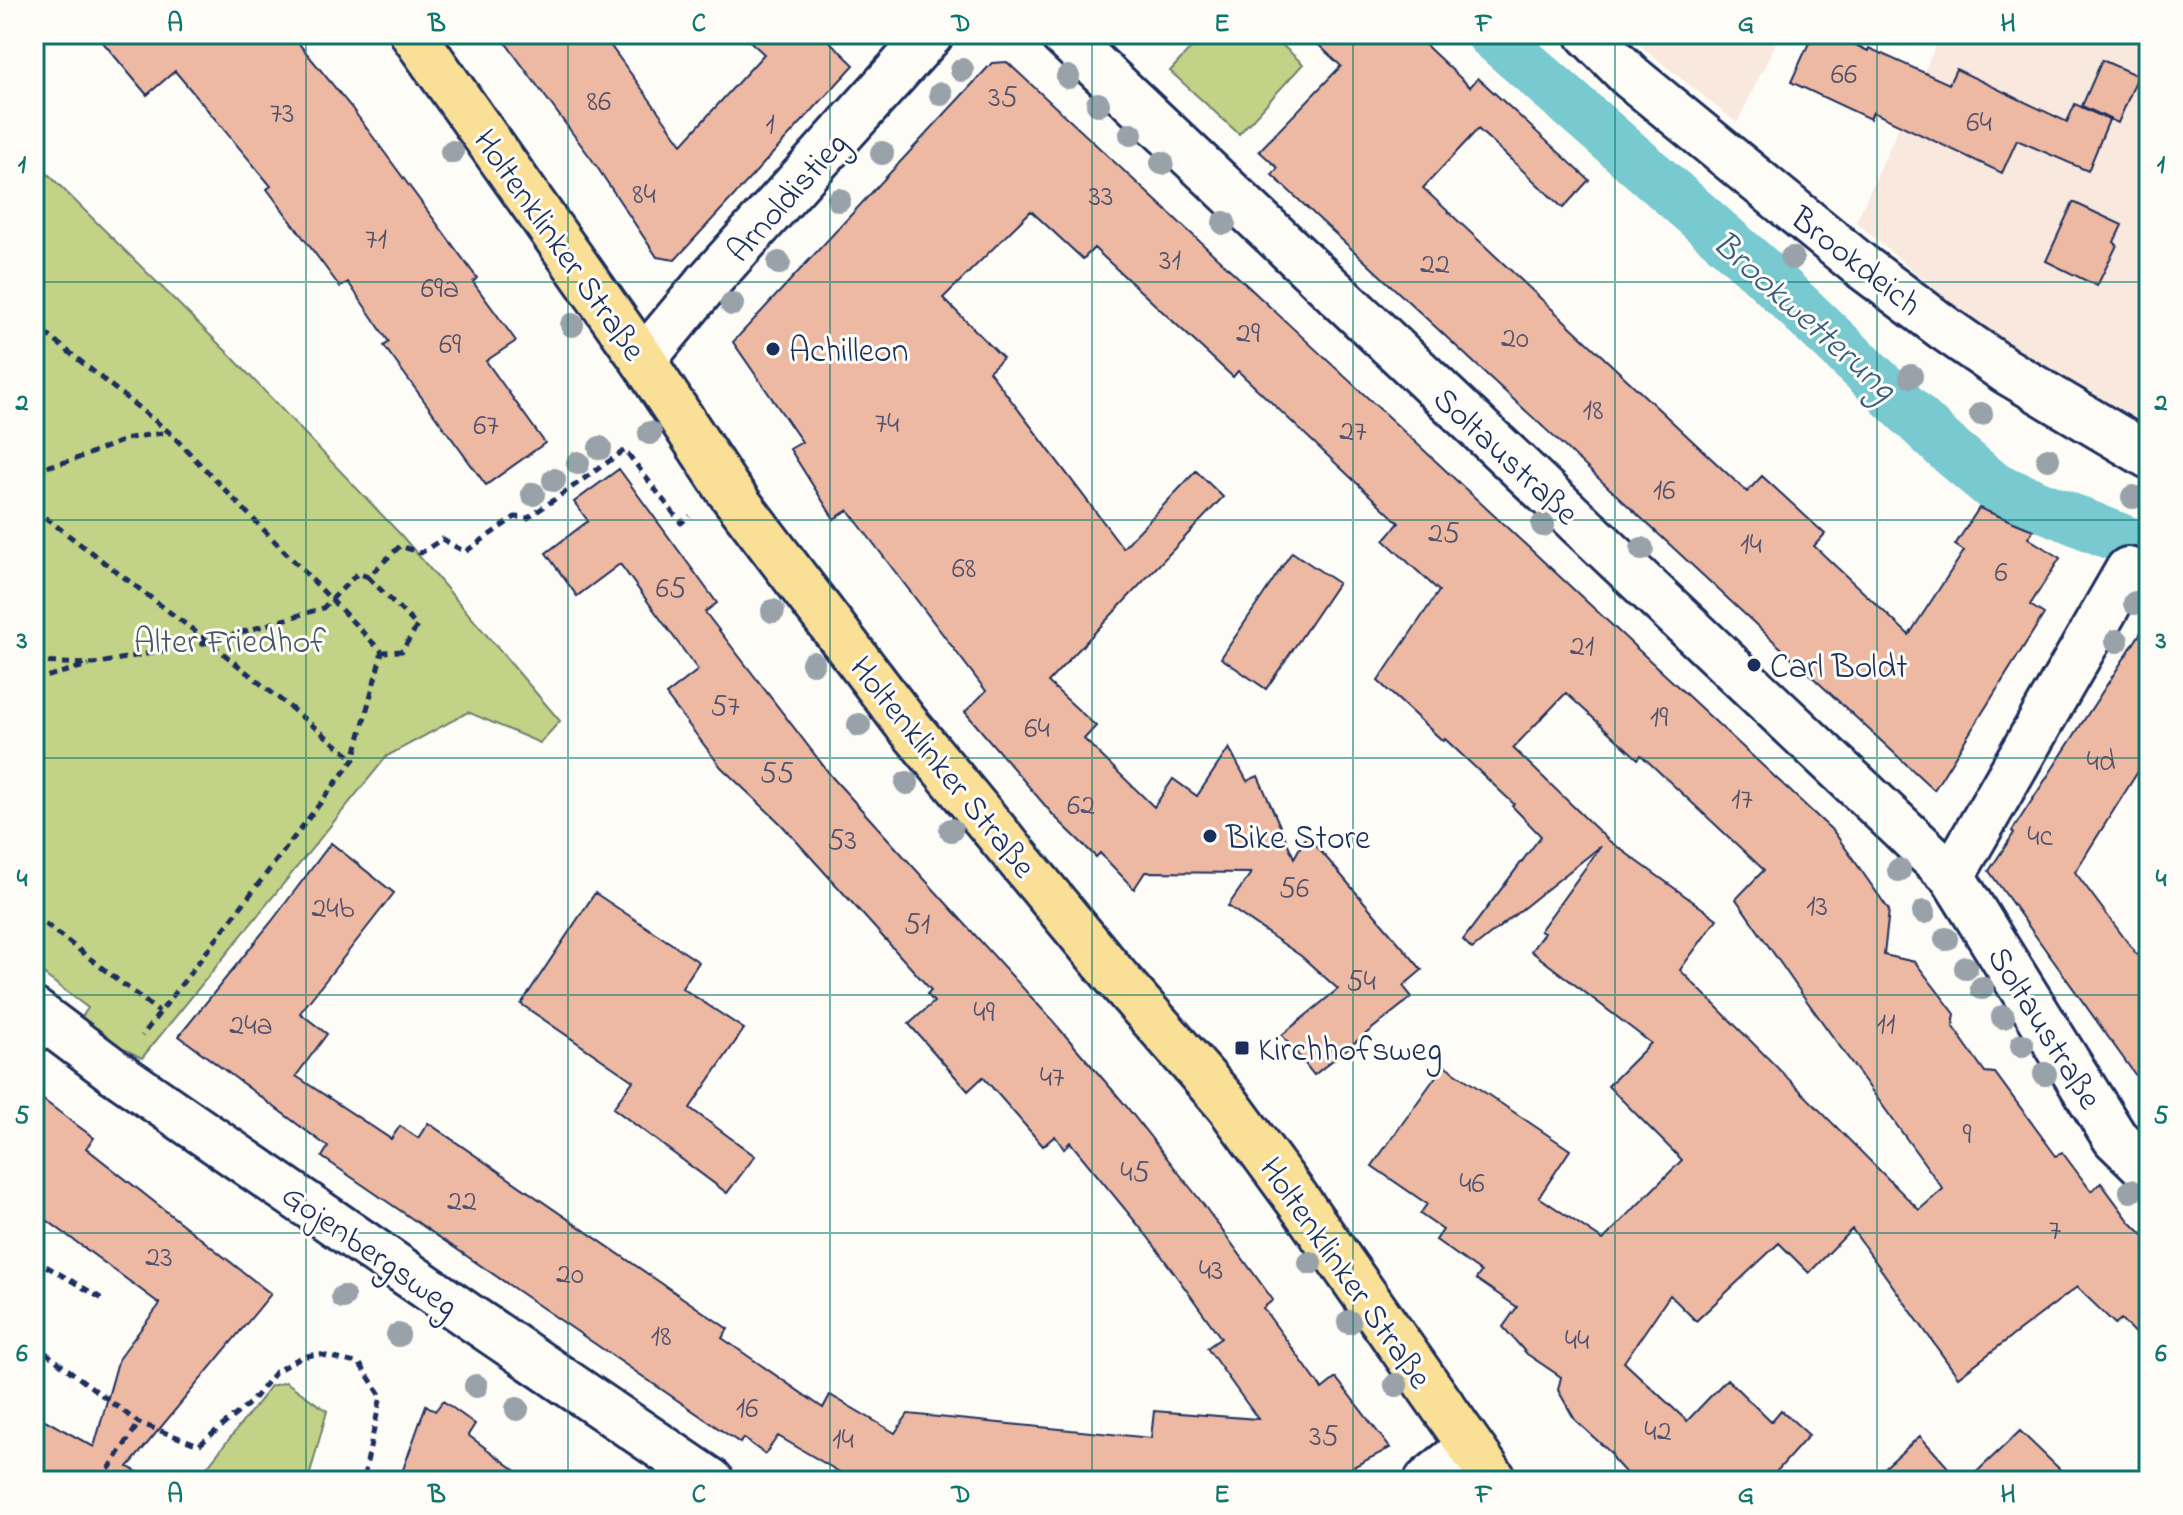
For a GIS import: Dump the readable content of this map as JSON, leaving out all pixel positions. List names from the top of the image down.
{
  "streets": {
    "main road": ["Holtenklinker Straße"],
    "street": [
      "Arnoldistieg",
      "Brookdeich",
      "Soltaustraße",
      "Gojenbergsweg"
    ]
  },
  "crossings": [
    ["Arnoldistieg", "Holtenklinker Straße"]
  ],
  "water": ["Brookwetterung"],
  "parks": ["Alter Friedhof"],
  "places": {
    "other": ["Achilleon", "Carl Boldt", "Bike Store"],
    "transit": ["Kirchhofsweg"]
  },
  "house_numbers": [
    "66",
    "35",
    "86",
    "73",
    "64",
    "1",
    "84",
    "33",
    "71",
    "31",
    "22",
    "69a",
    "29",
    "20",
    "69",
    "18",
    "74",
    "67",
    "27",
    "16",
    "25",
    "14",
    "68",
    "6",
    "65",
    "21",
    "57",
    "19",
    "64",
    "4d",
    "55",
    "17",
    "62",
    "4c",
    "53",
    "56",
    "13",
    "24b",
    "51",
    "54",
    "49",
    "11",
    "24a",
    "47",
    "9",
    "45",
    "46",
    "22",
    "7",
    "23",
    "43",
    "20",
    "18",
    "44",
    "16",
    "42",
    "35",
    "14"
  ],
  "grid": {
    "columns": [
      "A",
      "B",
      "C",
      "D",
      "E",
      "F",
      "G",
      "H"
    ],
    "rows": [
      "1",
      "2",
      "3",
      "4",
      "5",
      "6"
    ]
  }
}
